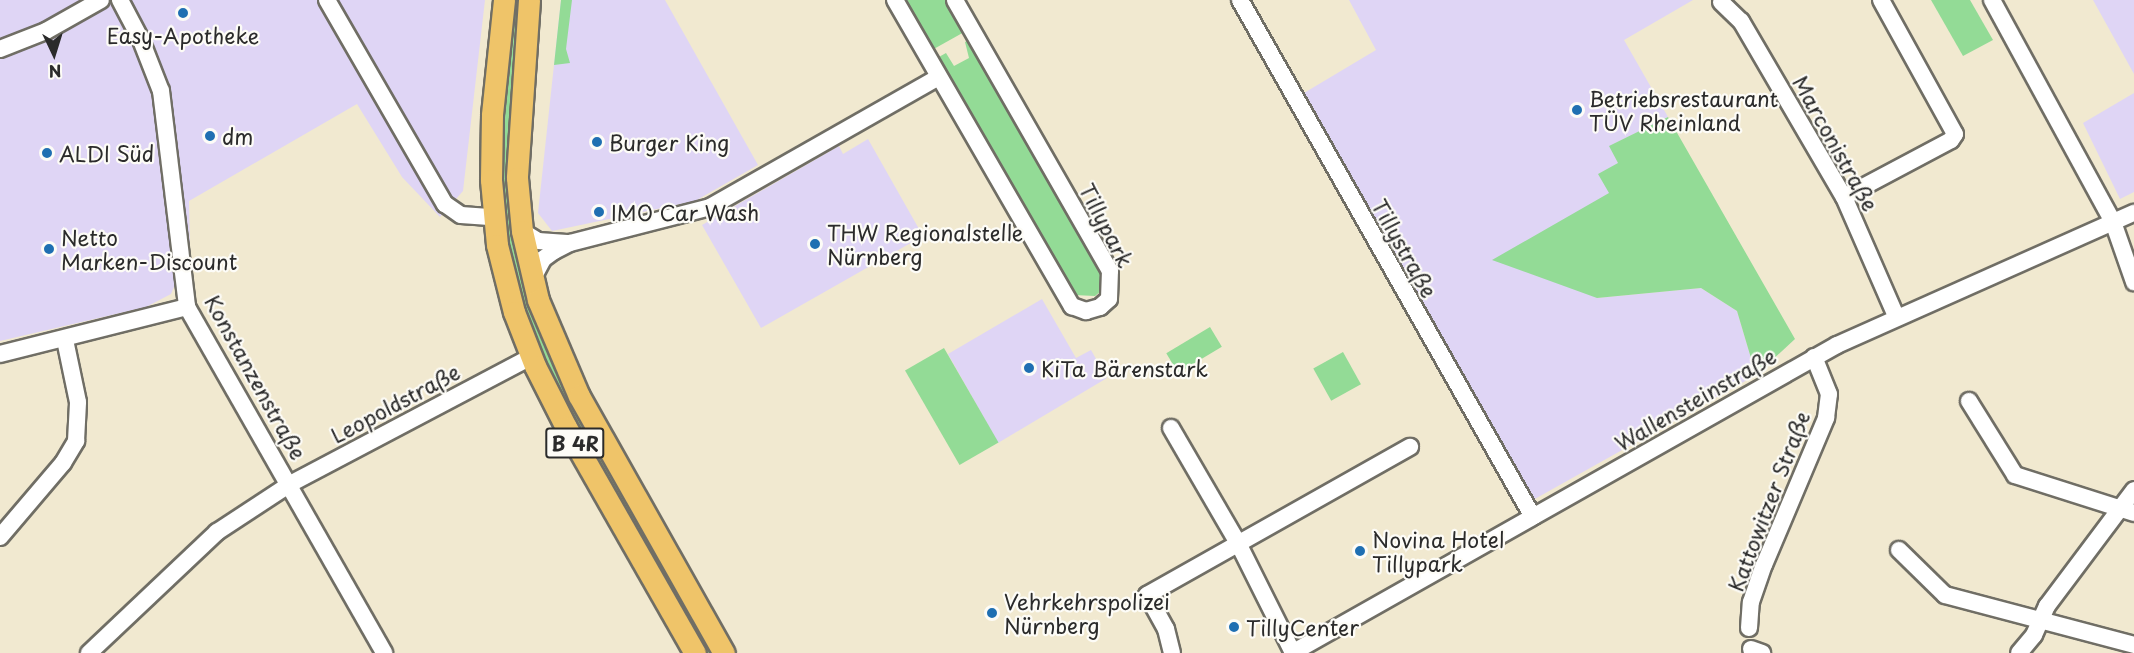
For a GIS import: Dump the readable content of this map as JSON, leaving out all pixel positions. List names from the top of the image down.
{
  "streets": {
    "main road": ["B 4R"],
    "street": [
      "Marconistraße",
      "Tillypark",
      "Tillystraße",
      "Konstanzenstraße",
      "Wallensteinstraße",
      "Leopoldstraße",
      "Kattowitzer Straße"
    ]
  },
  "crossings": [
    ["Marconistraße", "Wallensteinstraße"],
    ["Tillystraße", "Wallensteinstraße"],
    ["Konstanzenstraße", "Leopoldstraße"],
    ["Wallensteinstraße", "Kattowitzer Straße"],
    ["Leopoldstraße", "B 4R"]
  ],
  "places": [
    "Easy-Apotheke",
    "Betriebsrestaurant TÜV Rheinland",
    "dm",
    "Burger King",
    "ALDI Süd",
    "IMO Car Wash",
    "THW Regionalstelle Nürnberg",
    "Netto Marken-Discount",
    "KiTa Bärenstark",
    "Novina Hotel Tillypark",
    "Vehrkehrspolizei Nürnberg",
    "TillyCenter"
  ],
  "north": "bottom"
}
